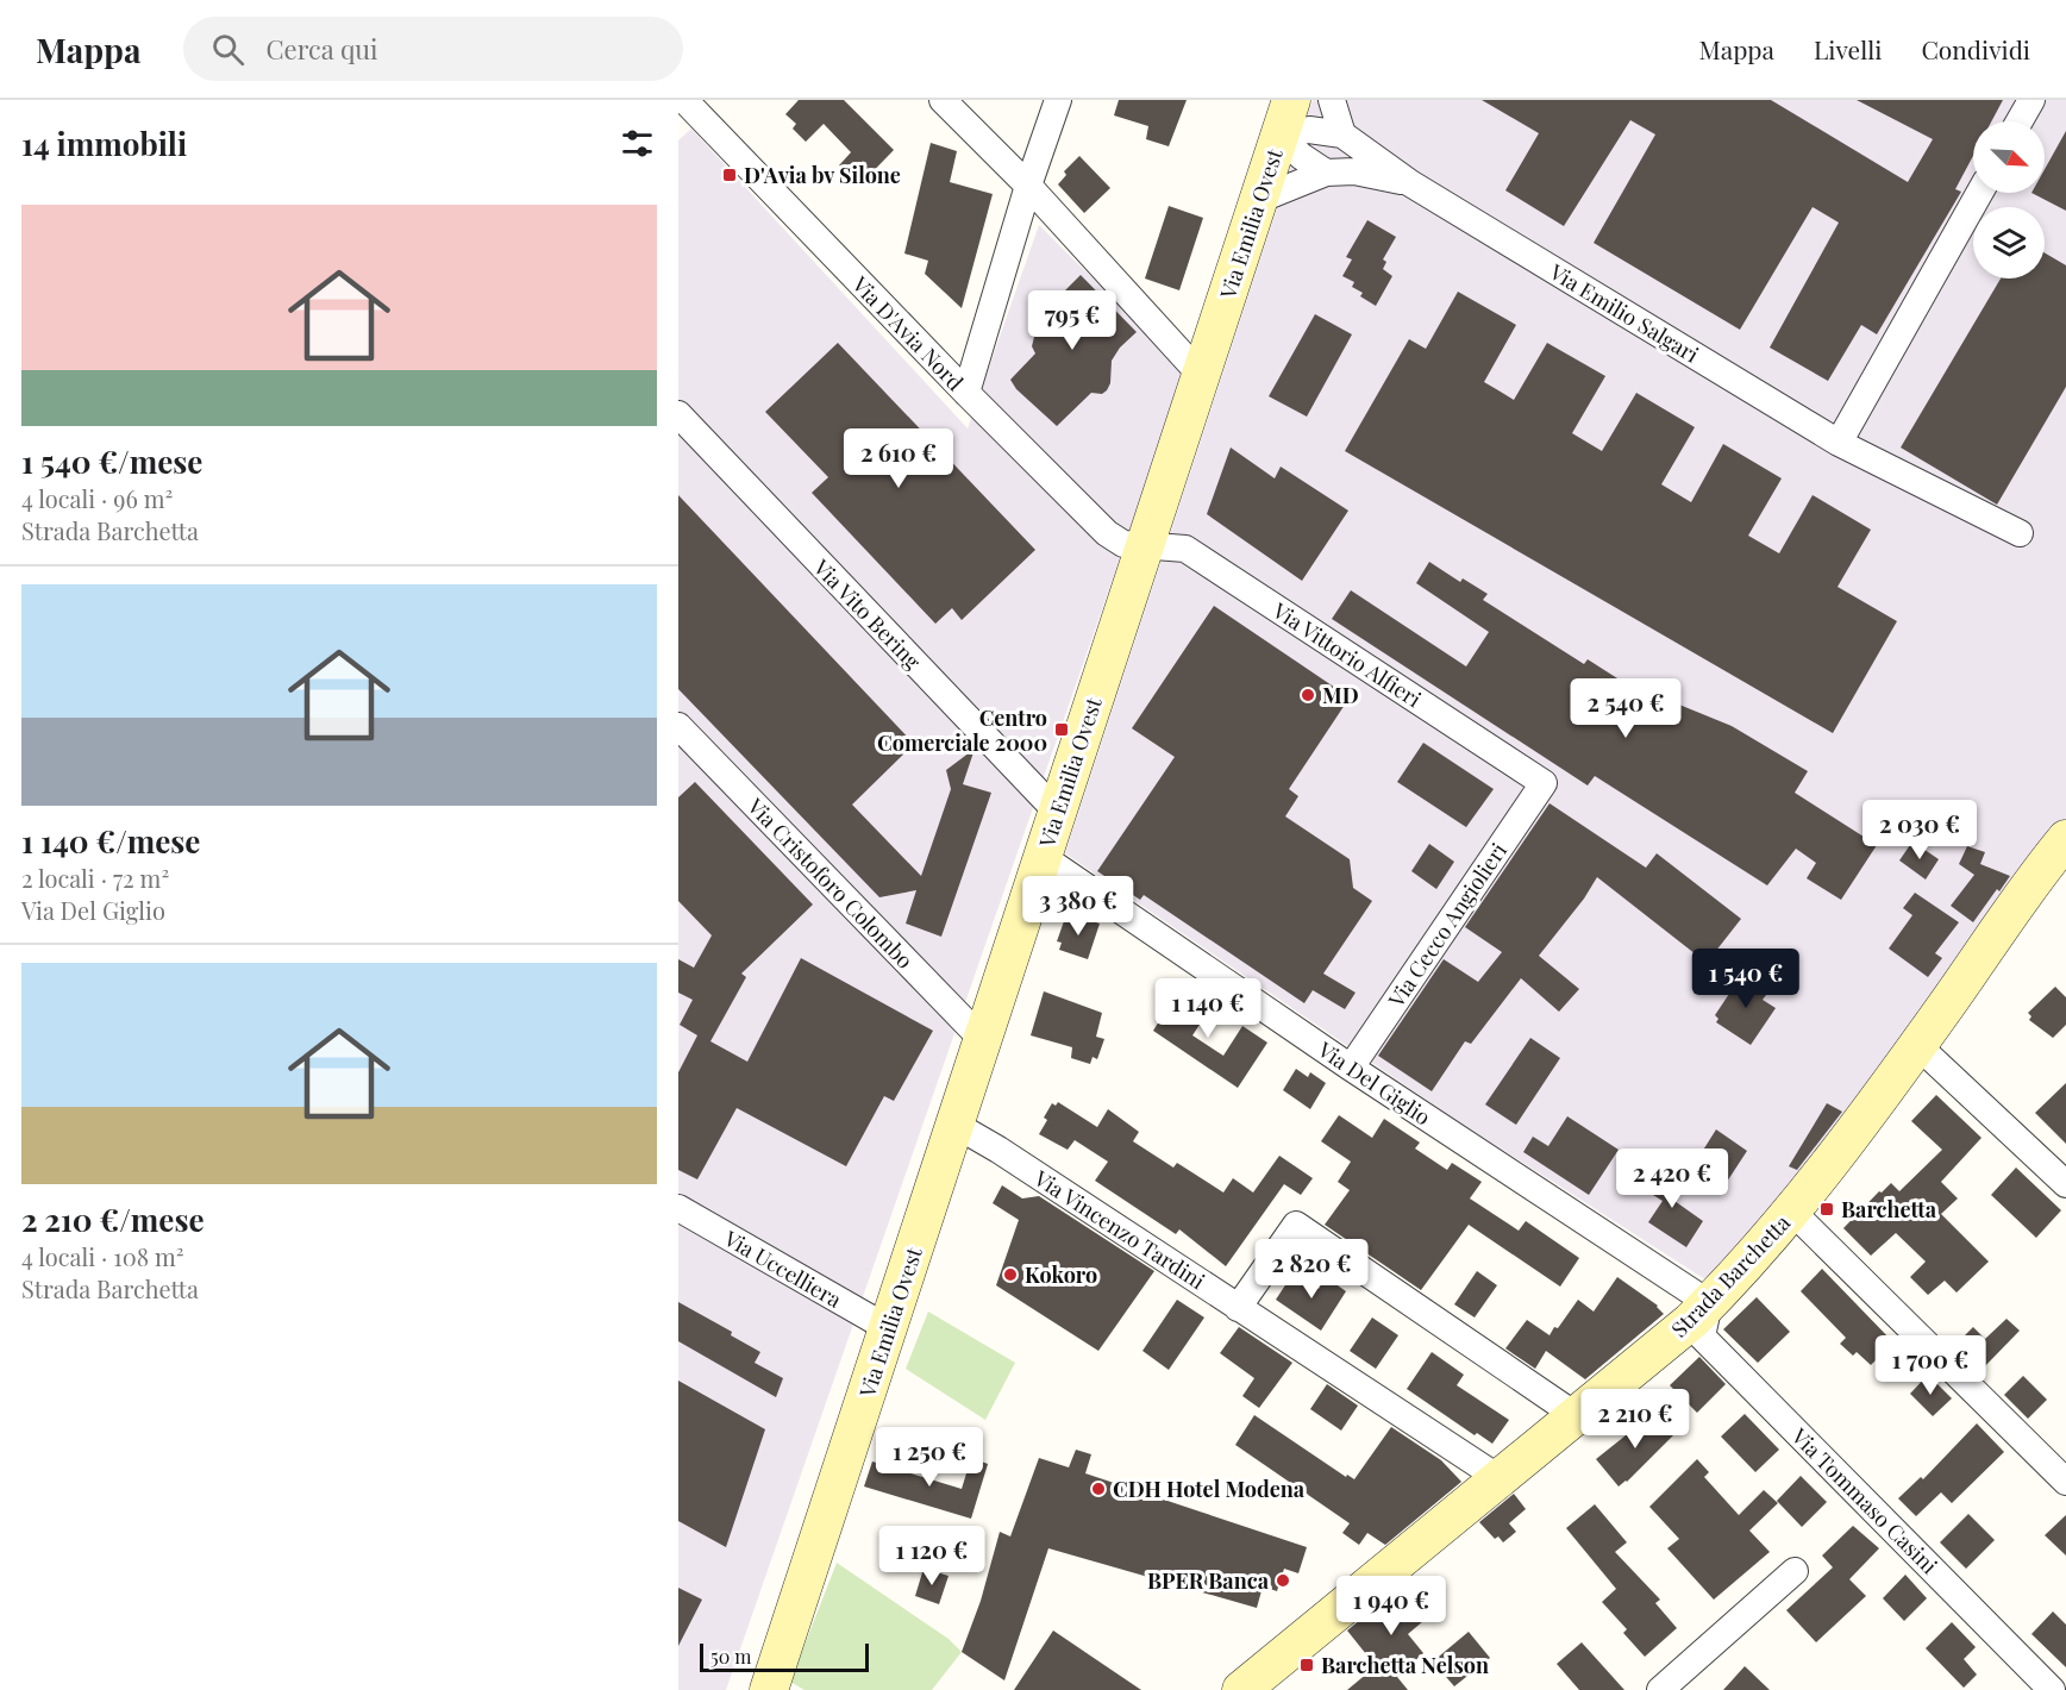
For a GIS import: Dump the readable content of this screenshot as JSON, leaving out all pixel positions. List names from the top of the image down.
{
  "streets": {
    "main road": ["Via Emilia Ovest", "Strada Barchetta"],
    "street": [
      "Via Emilio Salgari",
      "Via D'Avia Nord",
      "Via Vito Bering",
      "Via Vittorio Alfieri",
      "Via Cristoforo Colombo",
      "Via Cecco Angiolieri",
      "Via Del Giglio",
      "Via Vincenzo Tardini",
      "Via Uccelliera",
      "Via Tommaso Casini"
    ]
  },
  "crossings": [
    ["Via Emilia Ovest", "Via Emilio Salgari"],
    ["Via Emilia Ovest", "Via D'Avia Nord"],
    ["Via Emilia Ovest", "Via Vito Bering"],
    ["Via Emilia Ovest", "Via Vittorio Alfieri"],
    ["Via Emilia Ovest", "Via Cristoforo Colombo"],
    ["Via Emilia Ovest", "Via Del Giglio"],
    ["Via Emilia Ovest", "Via Vincenzo Tardini"],
    ["Via Emilia Ovest", "Via Uccelliera"],
    ["Via D'Avia Nord", "Via Vittorio Alfieri"],
    ["Via Vittorio Alfieri", "Via Cecco Angiolieri"],
    ["Via Cecco Angiolieri", "Via Del Giglio"],
    ["Via Del Giglio", "Strada Barchetta"],
    ["Via Del Giglio", "Via Tommaso Casini"],
    ["Via Vincenzo Tardini", "Strada Barchetta"],
    ["Strada Barchetta", "Via Tommaso Casini"]
  ],
  "places": {
    "transit": [
      "D'Avia bv Silone",
      "Centro Comerciale 2000",
      "Barchetta",
      "Barchetta Nelson"
    ],
    "other": [
      "MD",
      "Kokoro",
      "CDH Hotel Modena",
      "BPER Banca"
    ]
  },
  "scale_bar": "50 m",
  "north": "bottom right",
  "page": {
    "header": "Mappa",
    "search": "Cerca qui",
    "nav": ["Mappa", "Livelli", "Condividi"],
    "heading": "14 immobili",
    "list": [
      {
        "name": "1 540 €/mese",
        "note": "4 locali · 96 m² · Strada Barchetta"
      },
      {
        "name": "1 140 €/mese",
        "note": "2 locali · 72 m² · Via Del Giglio"
      },
      {
        "name": "2 210 €/mese",
        "note": "4 locali · 108 m² · Strada Barchetta"
      }
    ],
    "price": [
      "795 €",
      "2 610 €",
      "2 540 €",
      "2 030 €",
      "3 380 €",
      "1 540 €",
      "1 140 €",
      "2 420 €",
      "2 820 €",
      "1 700 €",
      "2 210 €",
      "1 250 €",
      "1 120 €",
      "1 940 €"
    ],
    "scale": "50 m"
  }
}
